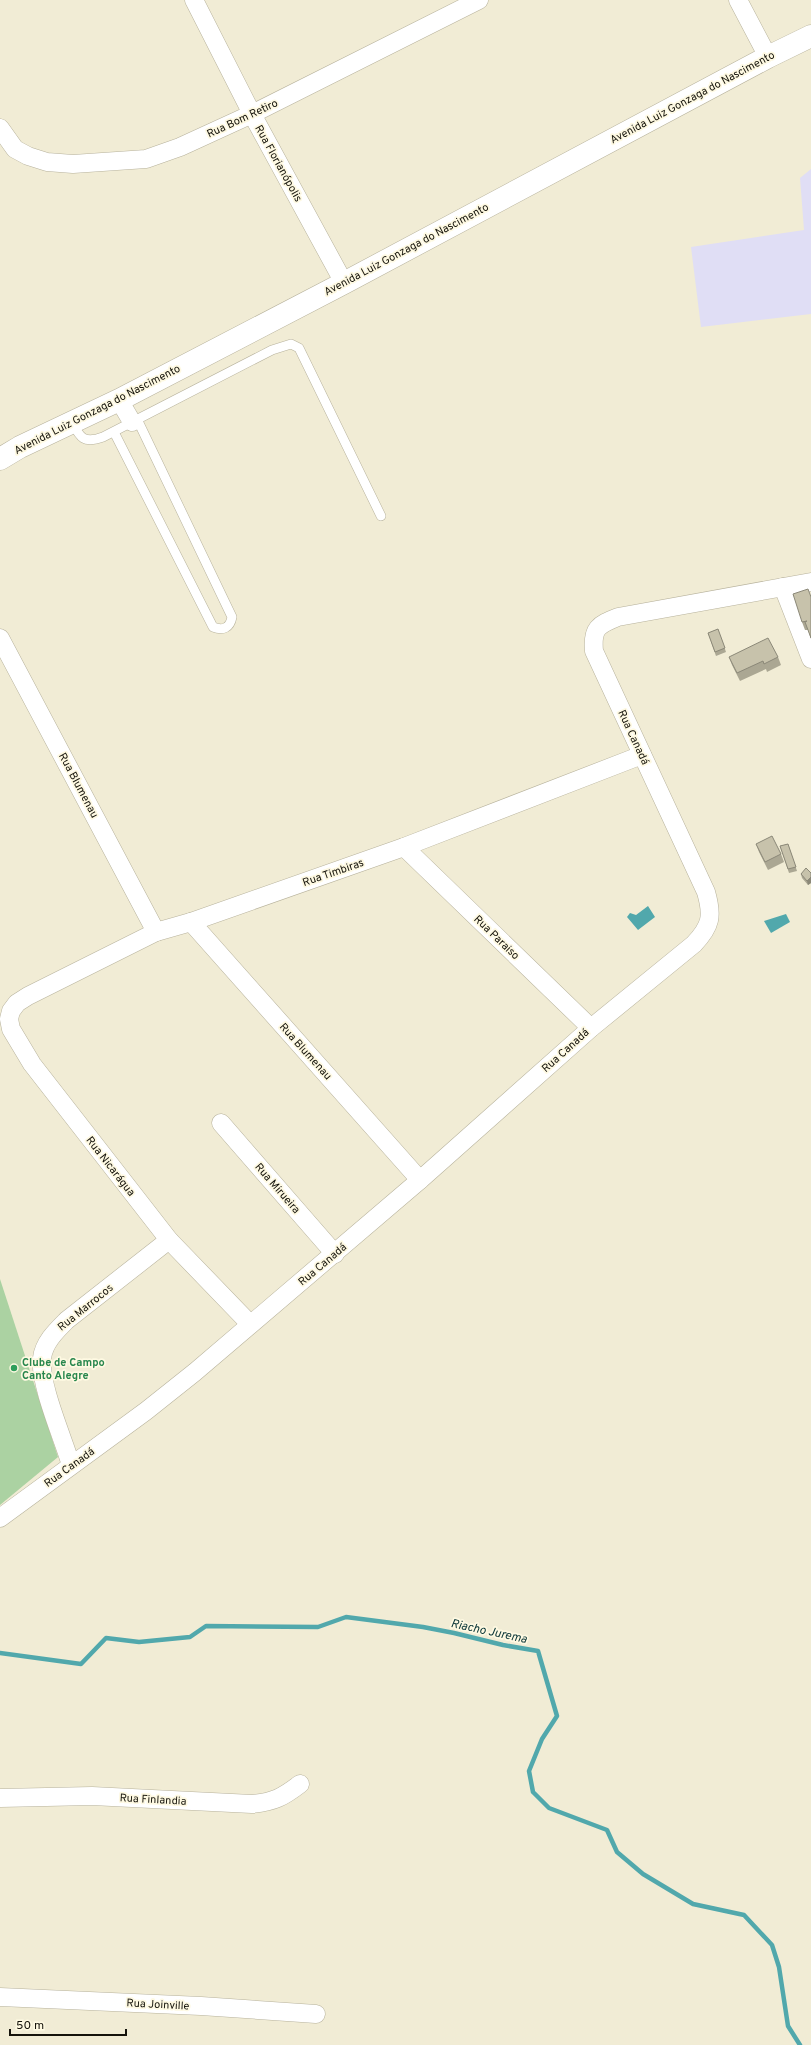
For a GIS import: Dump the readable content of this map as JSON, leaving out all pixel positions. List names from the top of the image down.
{
  "streets": {
    "main road": ["Avenida Luiz Gonzaga do Nascimento"],
    "street": [
      "Rua Bom Retiro",
      "Rua Florianópolis",
      "Rua Canadá",
      "Rua Blumenau",
      "Rua Timbiras",
      "Rua Paraiso",
      "Rua Nicarágua",
      "Rua Mirueira",
      "Rua Marrocos",
      "Rua Finlandia",
      "Rua Joinville"
    ]
  },
  "crossings": [
    ["Avenida Luiz Gonzaga do Nascimento", "Rua Florianópolis"],
    ["Rua Bom Retiro", "Rua Florianópolis"],
    ["Rua Canadá", "Rua Blumenau"],
    ["Rua Canadá", "Rua Timbiras"],
    ["Rua Canadá", "Rua Paraiso"],
    ["Rua Canadá", "Rua Nicarágua"],
    ["Rua Canadá", "Rua Mirueira"],
    ["Rua Canadá", "Rua Marrocos"],
    ["Rua Blumenau", "Rua Timbiras"],
    ["Rua Timbiras", "Rua Paraiso"],
    ["Rua Timbiras", "Rua Nicarágua"],
    ["Rua Nicarágua", "Rua Marrocos"]
  ],
  "water": ["Riacho Jurema"],
  "places": ["Clube de Campo Canto Alegre"],
  "scale_bar": "50 m"
}
